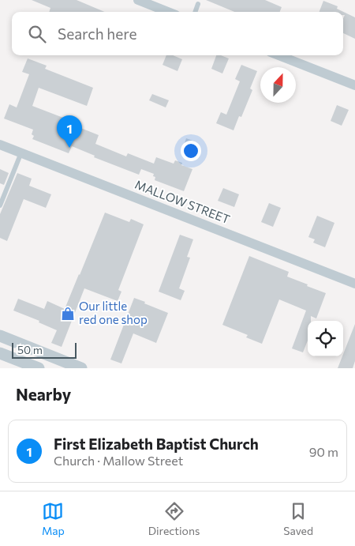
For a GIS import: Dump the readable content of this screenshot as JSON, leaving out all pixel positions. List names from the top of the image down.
{
  "streets": {
    "street": ["MALLOW STREET"]
  },
  "places": {
    "shop": ["Our little red one shop"]
  },
  "scale_bar": "50 m",
  "north": "top",
  "page": {
    "search": "Search here",
    "pins": "1",
    "scale": "50 m",
    "heading": "Nearby",
    "list": [
      {
        "mark": "1",
        "name": "First Elizabeth Baptist Church",
        "note": "Church · Mallow Street",
        "value": "90 m"
      }
    ],
    "nav": ["Map", "Directions", "Saved"]
  }
}
